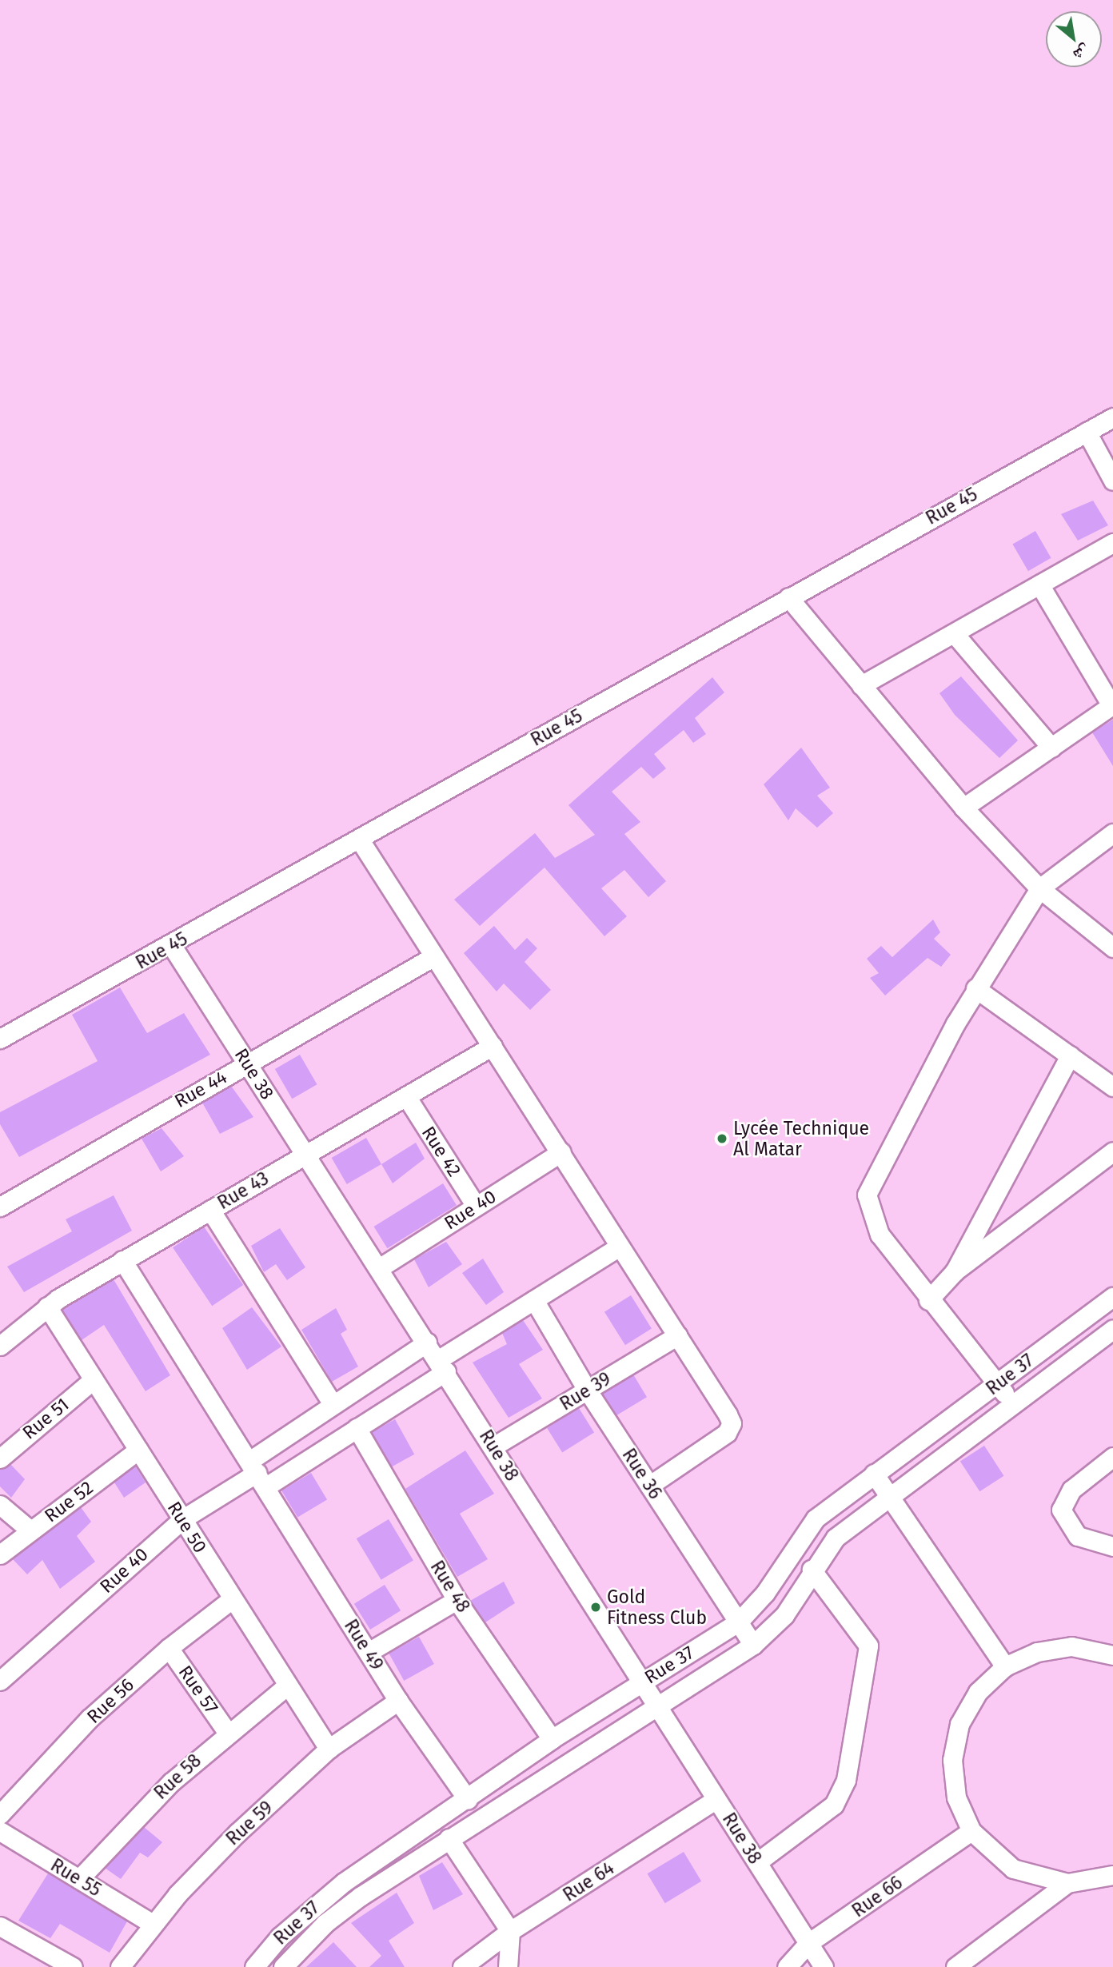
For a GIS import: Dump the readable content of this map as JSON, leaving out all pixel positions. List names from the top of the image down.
{
  "streets": {
    "street": [
      "Rue 45",
      "Rue 38",
      "Rue 44",
      "Rue 42",
      "Rue 43",
      "Rue 40",
      "Rue 37",
      "Rue 39",
      "Rue 51",
      "Rue 36",
      "Rue 52",
      "Rue 50",
      "Rue 48",
      "Rue 49",
      "Rue 57",
      "Rue 56",
      "Rue 58",
      "Rue 59",
      "Rue 55",
      "Rue 64",
      "Rue 66"
    ]
  },
  "crossings": [
    ["Rue 45", "Rue 38"],
    ["Rue 38", "Rue 44"],
    ["Rue 38", "Rue 43"],
    ["Rue 38", "Rue 40"],
    ["Rue 38", "Rue 37"],
    ["Rue 38", "Rue 39"],
    ["Rue 38", "Rue 64"],
    ["Rue 38", "Rue 66"],
    ["Rue 42", "Rue 43"],
    ["Rue 42", "Rue 40"],
    ["Rue 43", "Rue 50"],
    ["Rue 43", "Rue 49"],
    ["Rue 40", "Rue 36"],
    ["Rue 40", "Rue 50"],
    ["Rue 40", "Rue 48"],
    ["Rue 40", "Rue 49"],
    ["Rue 37", "Rue 36"],
    ["Rue 37", "Rue 48"],
    ["Rue 37", "Rue 49"],
    ["Rue 39", "Rue 36"],
    ["Rue 51", "Rue 50"],
    ["Rue 52", "Rue 50"],
    ["Rue 50", "Rue 56"],
    ["Rue 50", "Rue 58"],
    ["Rue 50", "Rue 59"],
    ["Rue 49", "Rue 59"],
    ["Rue 57", "Rue 56"],
    ["Rue 57", "Rue 58"],
    ["Rue 58", "Rue 55"],
    ["Rue 59", "Rue 55"]
  ],
  "places": ["Lycée Technique Al Matar", "Gold Fitness Club"],
  "north": "bottom right"
}
